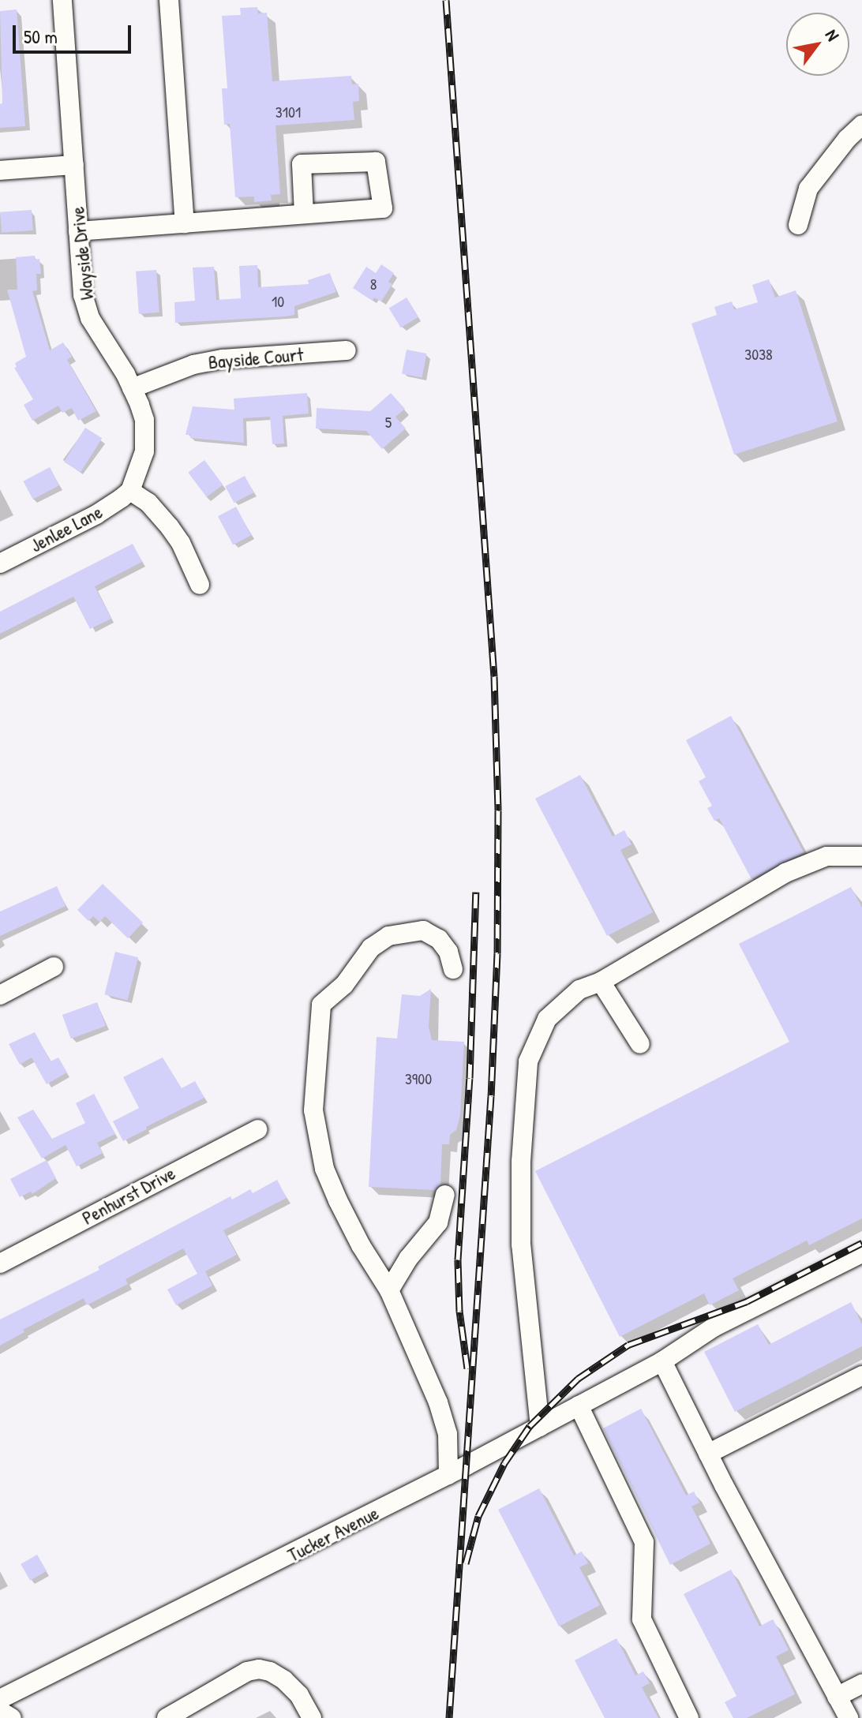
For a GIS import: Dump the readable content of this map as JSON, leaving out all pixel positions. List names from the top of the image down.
{
  "streets": {
    "street": [
      "Wayside Drive",
      "Bayside Court",
      "Jenlee Lane",
      "Penhurst Drive",
      "Tucker Avenue"
    ]
  },
  "crossings": [
    ["Wayside Drive", "Bayside Court"],
    ["Wayside Drive", "Jenlee Lane"]
  ],
  "house_numbers": [
    "3101",
    "8",
    "10",
    "3038",
    "5",
    "3900"
  ],
  "scale_bar": "50 m",
  "north": "top right"
}
